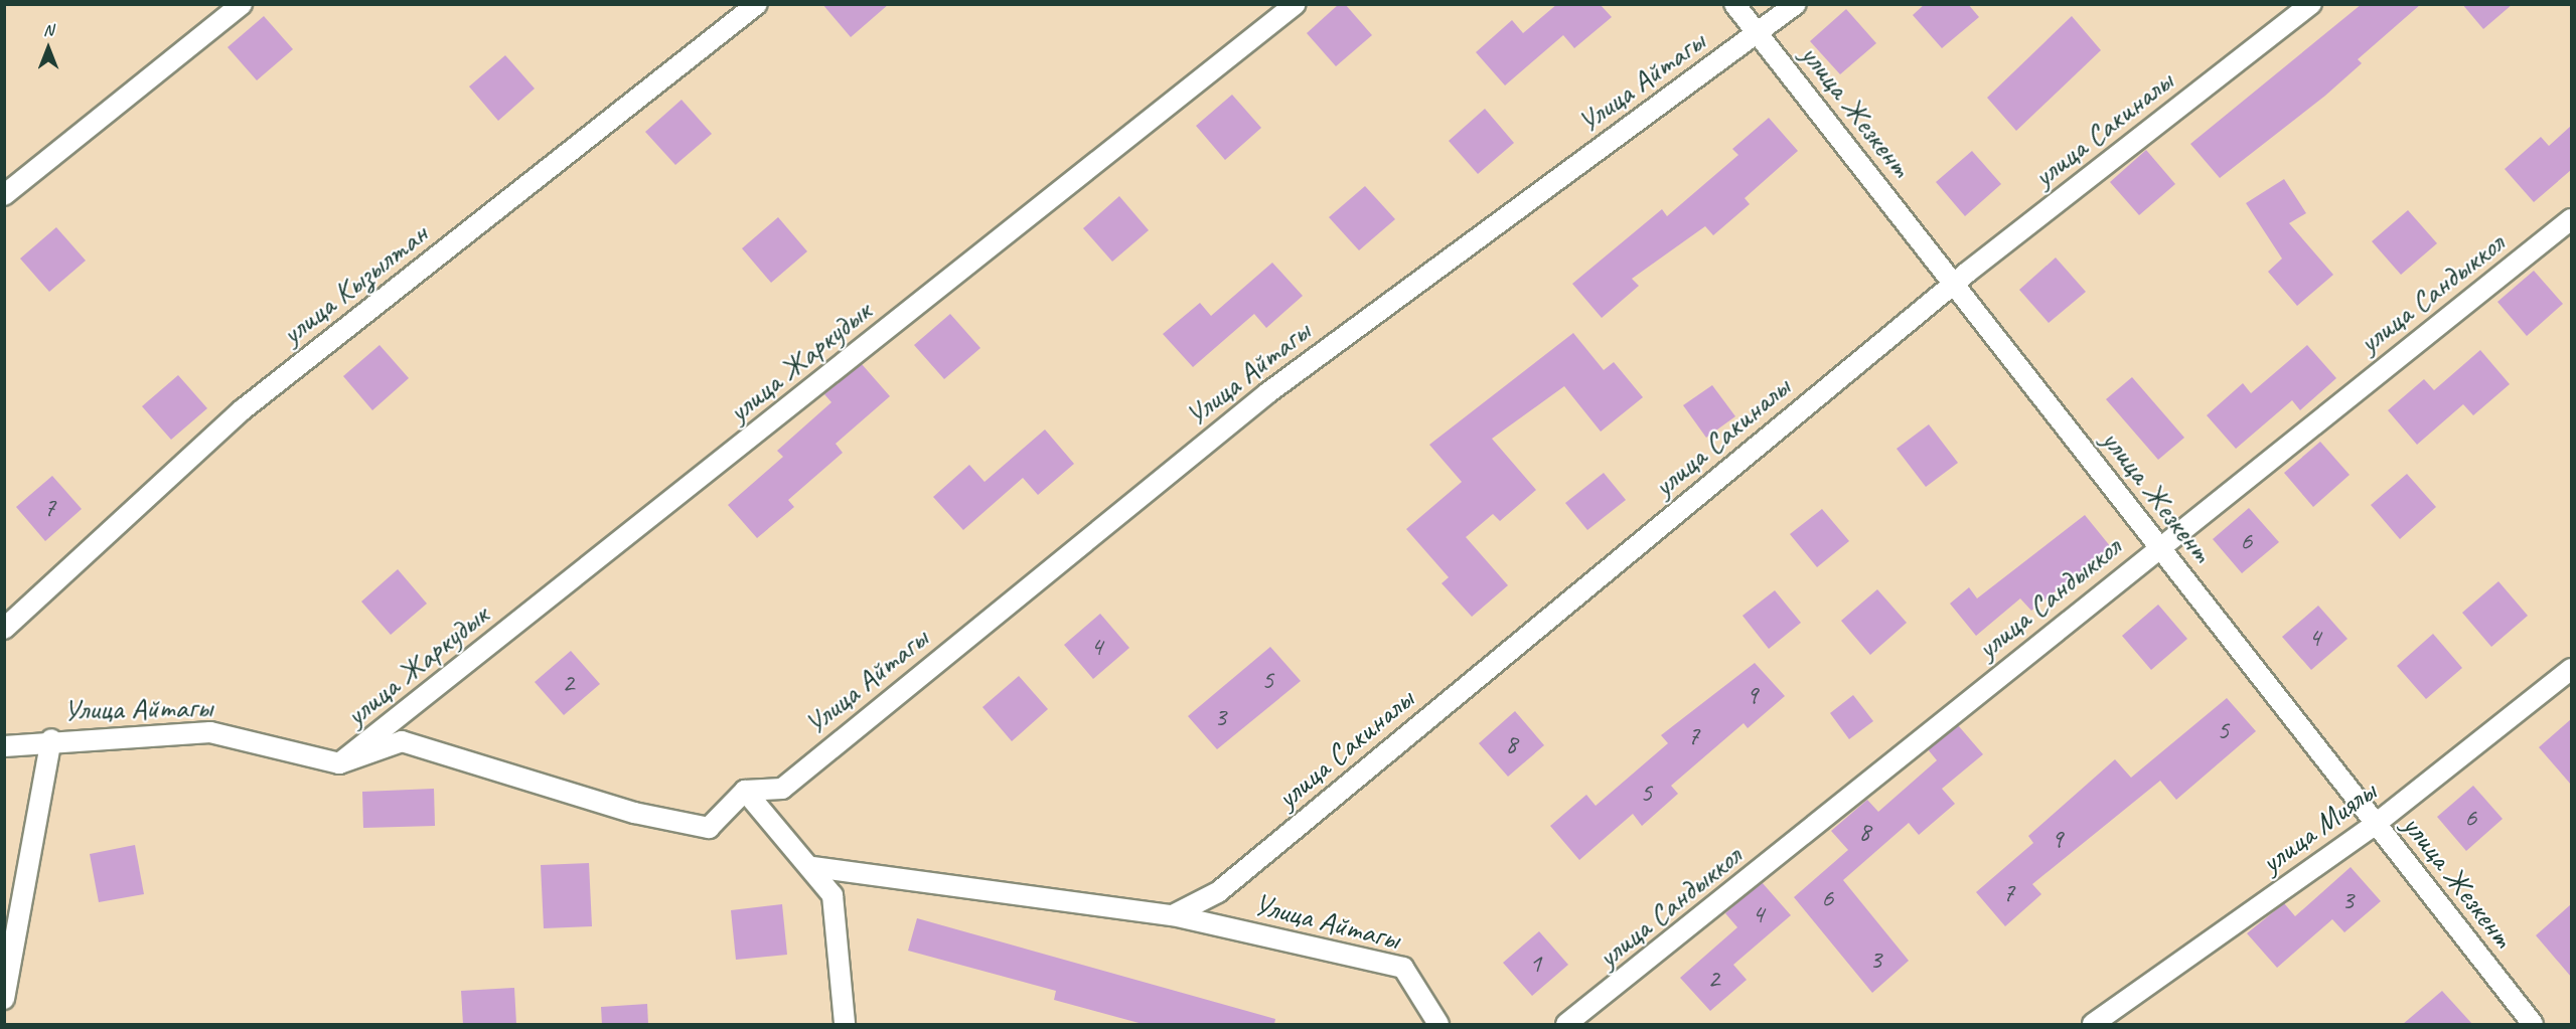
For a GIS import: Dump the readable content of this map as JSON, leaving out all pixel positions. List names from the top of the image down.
{
  "streets": {
    "street": [
      "Улица Айтагы",
      "улица Жезкент",
      "улица Сакиналы",
      "улица Кызылтан",
      "улица Сандыккол",
      "улица Жаркудык",
      "улица Миялы"
    ]
  },
  "crossings": [
    ["Улица Айтагы", "улица Жезкент"],
    ["Улица Айтагы", "улица Сакиналы"],
    ["Улица Айтагы", "улица Жаркудык"],
    ["улица Жезкент", "улица Сакиналы"],
    ["улица Жезкент", "улица Сандыккол"],
    ["улица Жезкент", "улица Миялы"]
  ],
  "house_numbers": [
    "7",
    "6",
    "4",
    "4",
    "5",
    "2",
    "9",
    "3",
    "5",
    "7",
    "8",
    "5",
    "6",
    "8",
    "9",
    "7",
    "6",
    "3",
    "4",
    "3",
    "1",
    "2"
  ],
  "north": "top"
}
